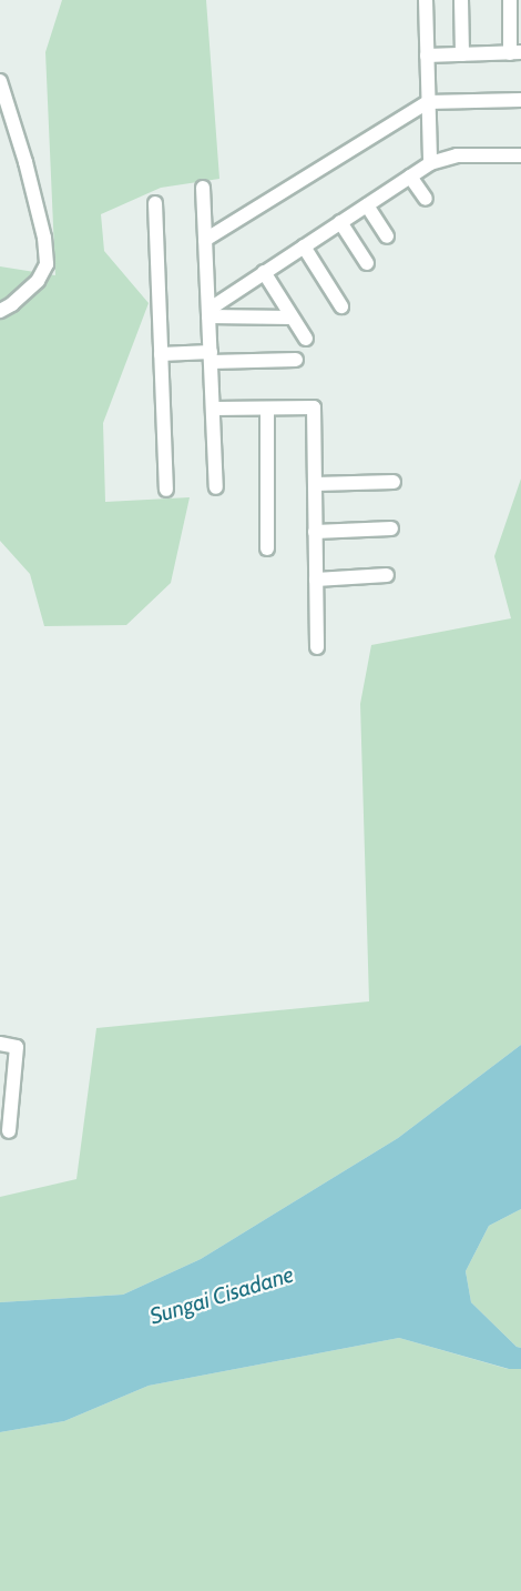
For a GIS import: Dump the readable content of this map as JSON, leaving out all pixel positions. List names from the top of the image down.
{
  "water": ["Sungai Cisadane"]
}
